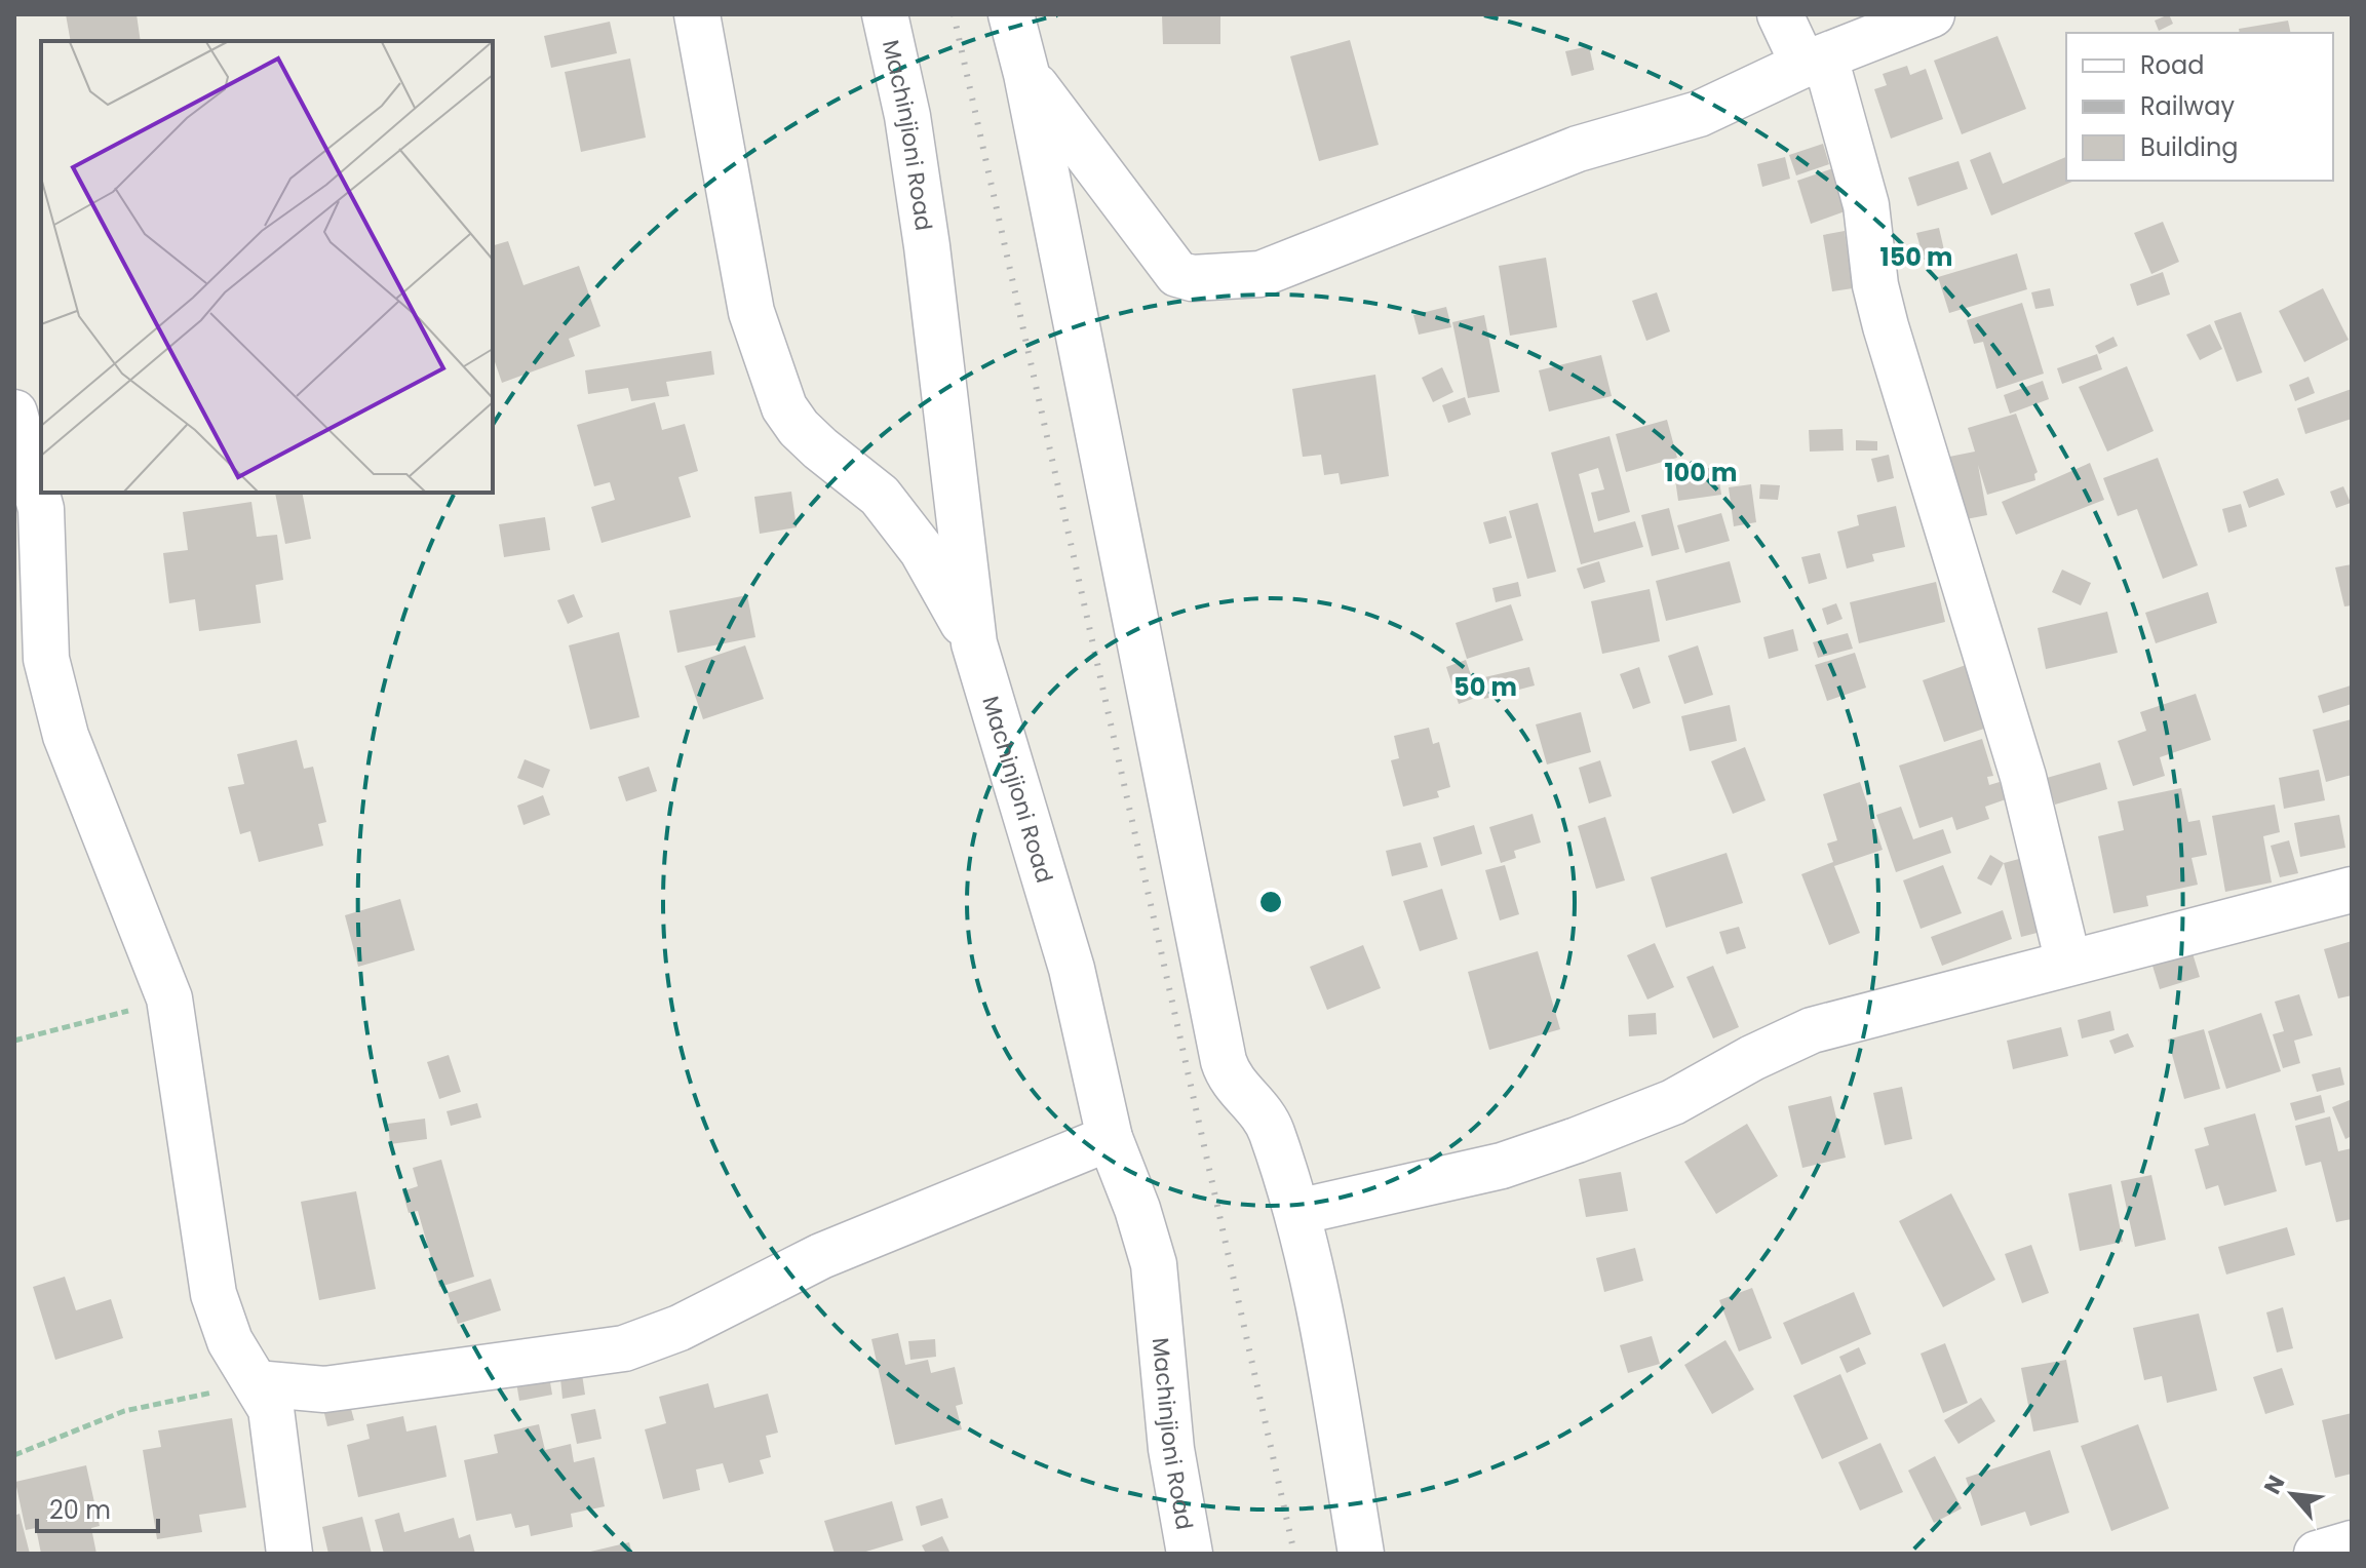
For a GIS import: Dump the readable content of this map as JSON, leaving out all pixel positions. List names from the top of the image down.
{
  "streets": {
    "street": ["Machinjioni Road"]
  },
  "legend": ["Road", "Railway", "Building"],
  "scale_bar": "20 m",
  "north": "top left",
  "rings": ["150 m", "100 m", "50 m"]
}
